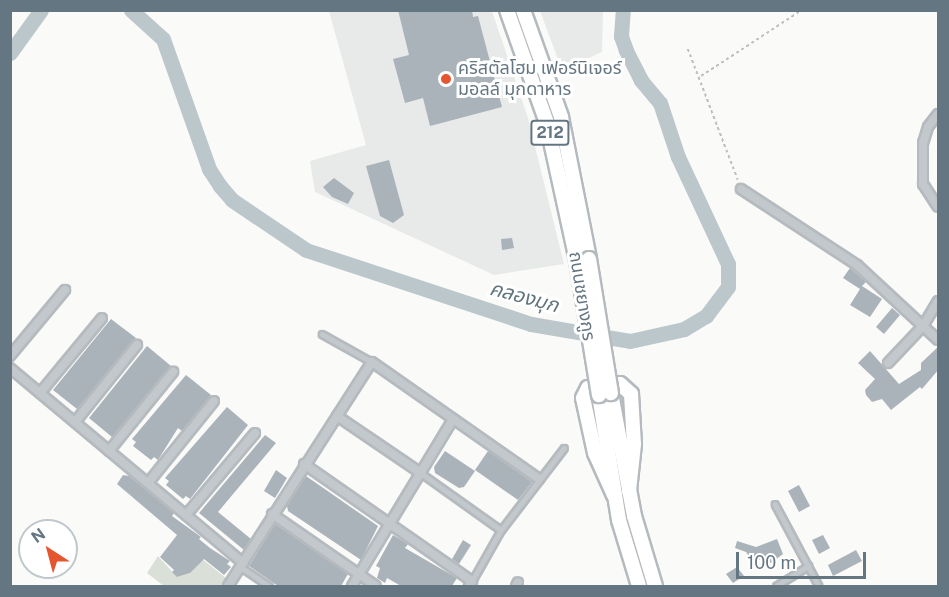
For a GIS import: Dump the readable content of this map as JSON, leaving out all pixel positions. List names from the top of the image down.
{
  "streets": {
    "main road": ["212", "ถนนชยางกูร"]
  },
  "water": ["คลองมุก"],
  "places": ["คริสตัลโฮม เฟอร์นิเจอร์ มอลล์ มุกดาหาร"],
  "scale_bar": "100 m",
  "north": "top left"
}
